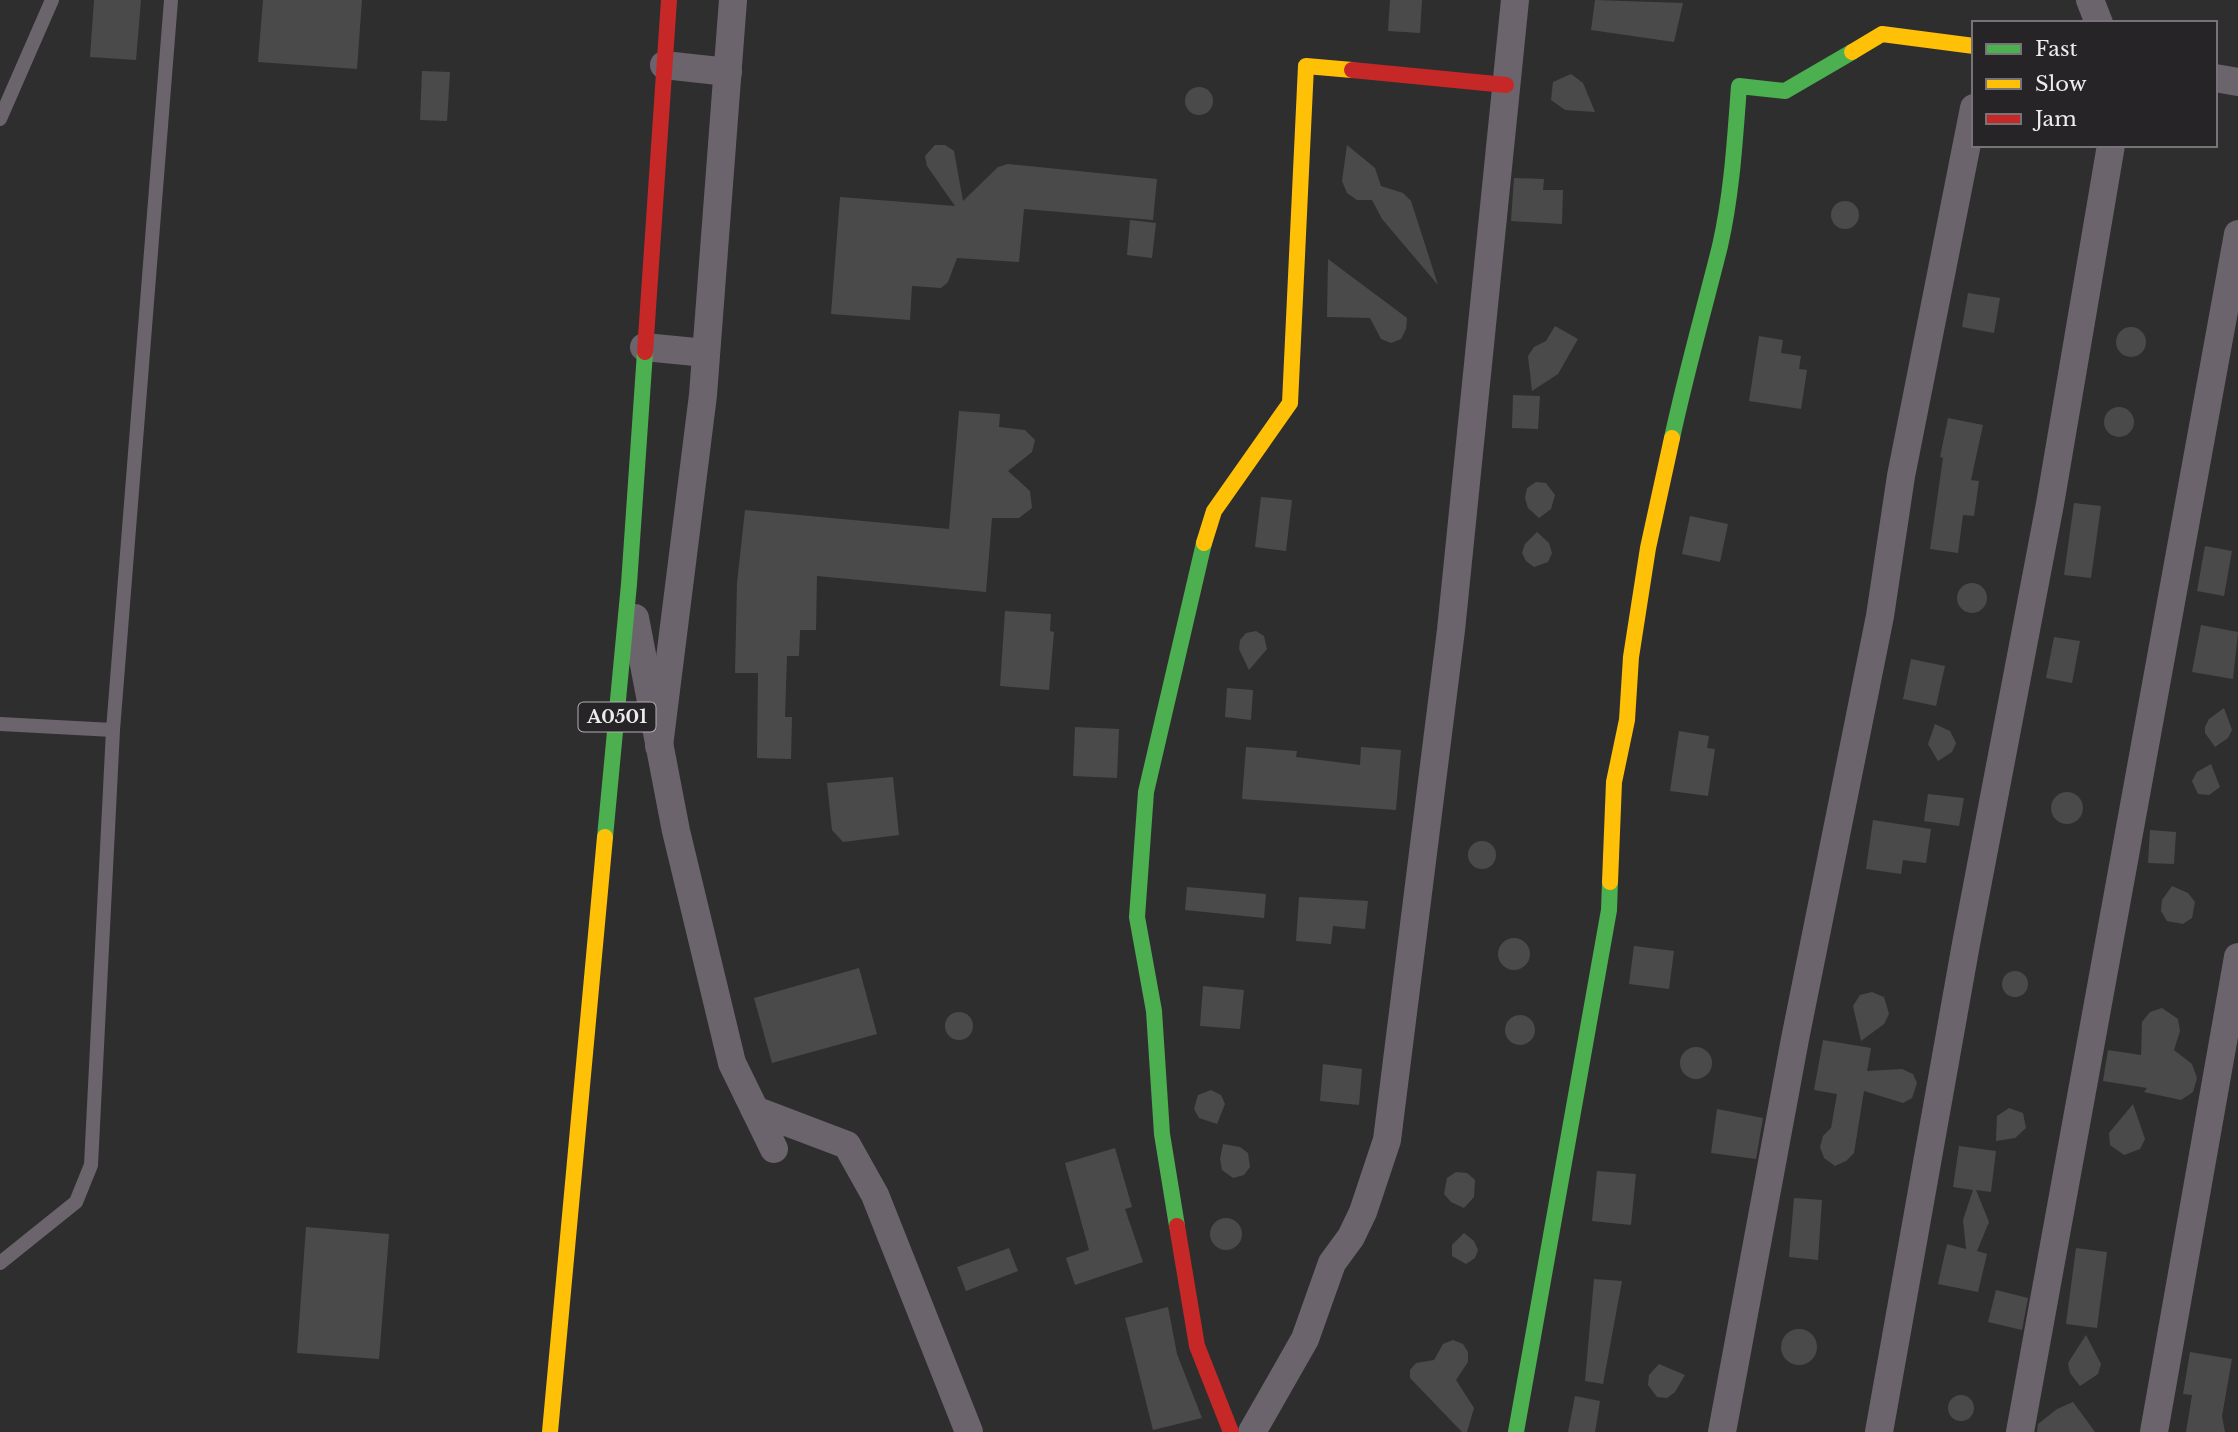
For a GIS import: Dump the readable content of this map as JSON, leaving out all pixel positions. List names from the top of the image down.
{
  "streets": {
    "main road": ["A0501"]
  },
  "legend": ["Fast", "Slow", "Jam"]
}
